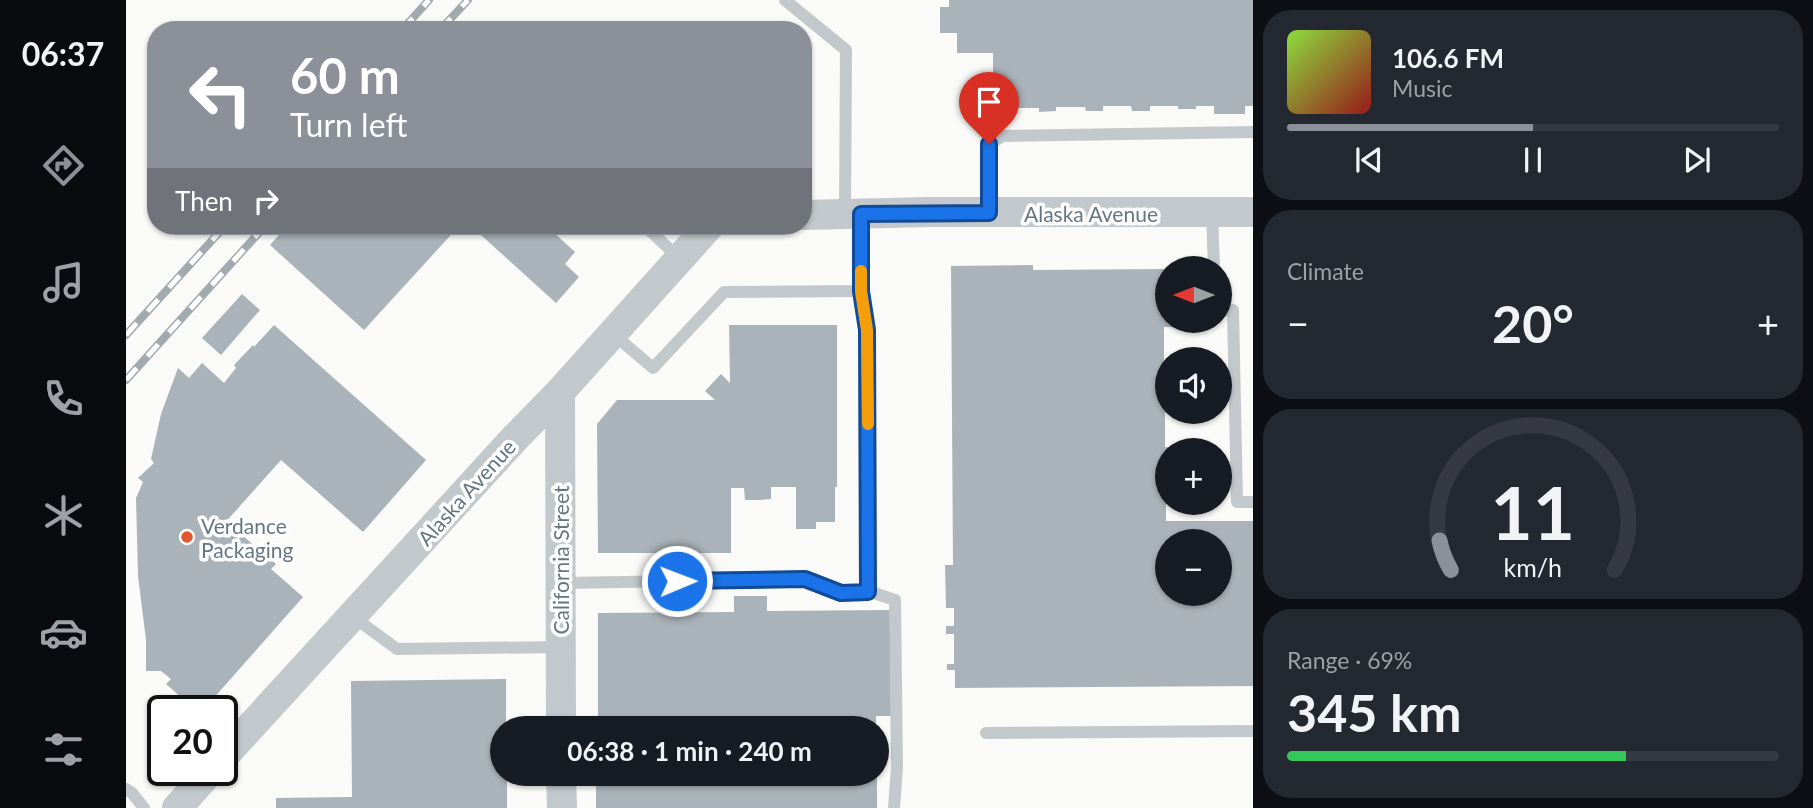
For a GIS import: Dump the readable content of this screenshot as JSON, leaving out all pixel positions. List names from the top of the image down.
{
  "streets": {
    "street": ["Alaska Avenue", "California Street"]
  },
  "crossings": [
    ["Alaska Avenue", "California Street"]
  ],
  "places": ["Verdance Packaging"],
  "north": "left",
  "page": {
    "tabs": "06:37",
    "turn": ["60 m", "Turn left"],
    "song": ["106.6 FM", "Music"],
    "then": "Then",
    "tile": [
      "Climate",
      ["Range · 69%", "345 km"]
    ],
    "map_buttons": ["+", "−"],
    "heat": ["−", "20°", "+"],
    "limit": "20",
    "trip": "06:38 · 1 min · 240 m",
    "gauge": ["11", "km/h"]
  }
}
